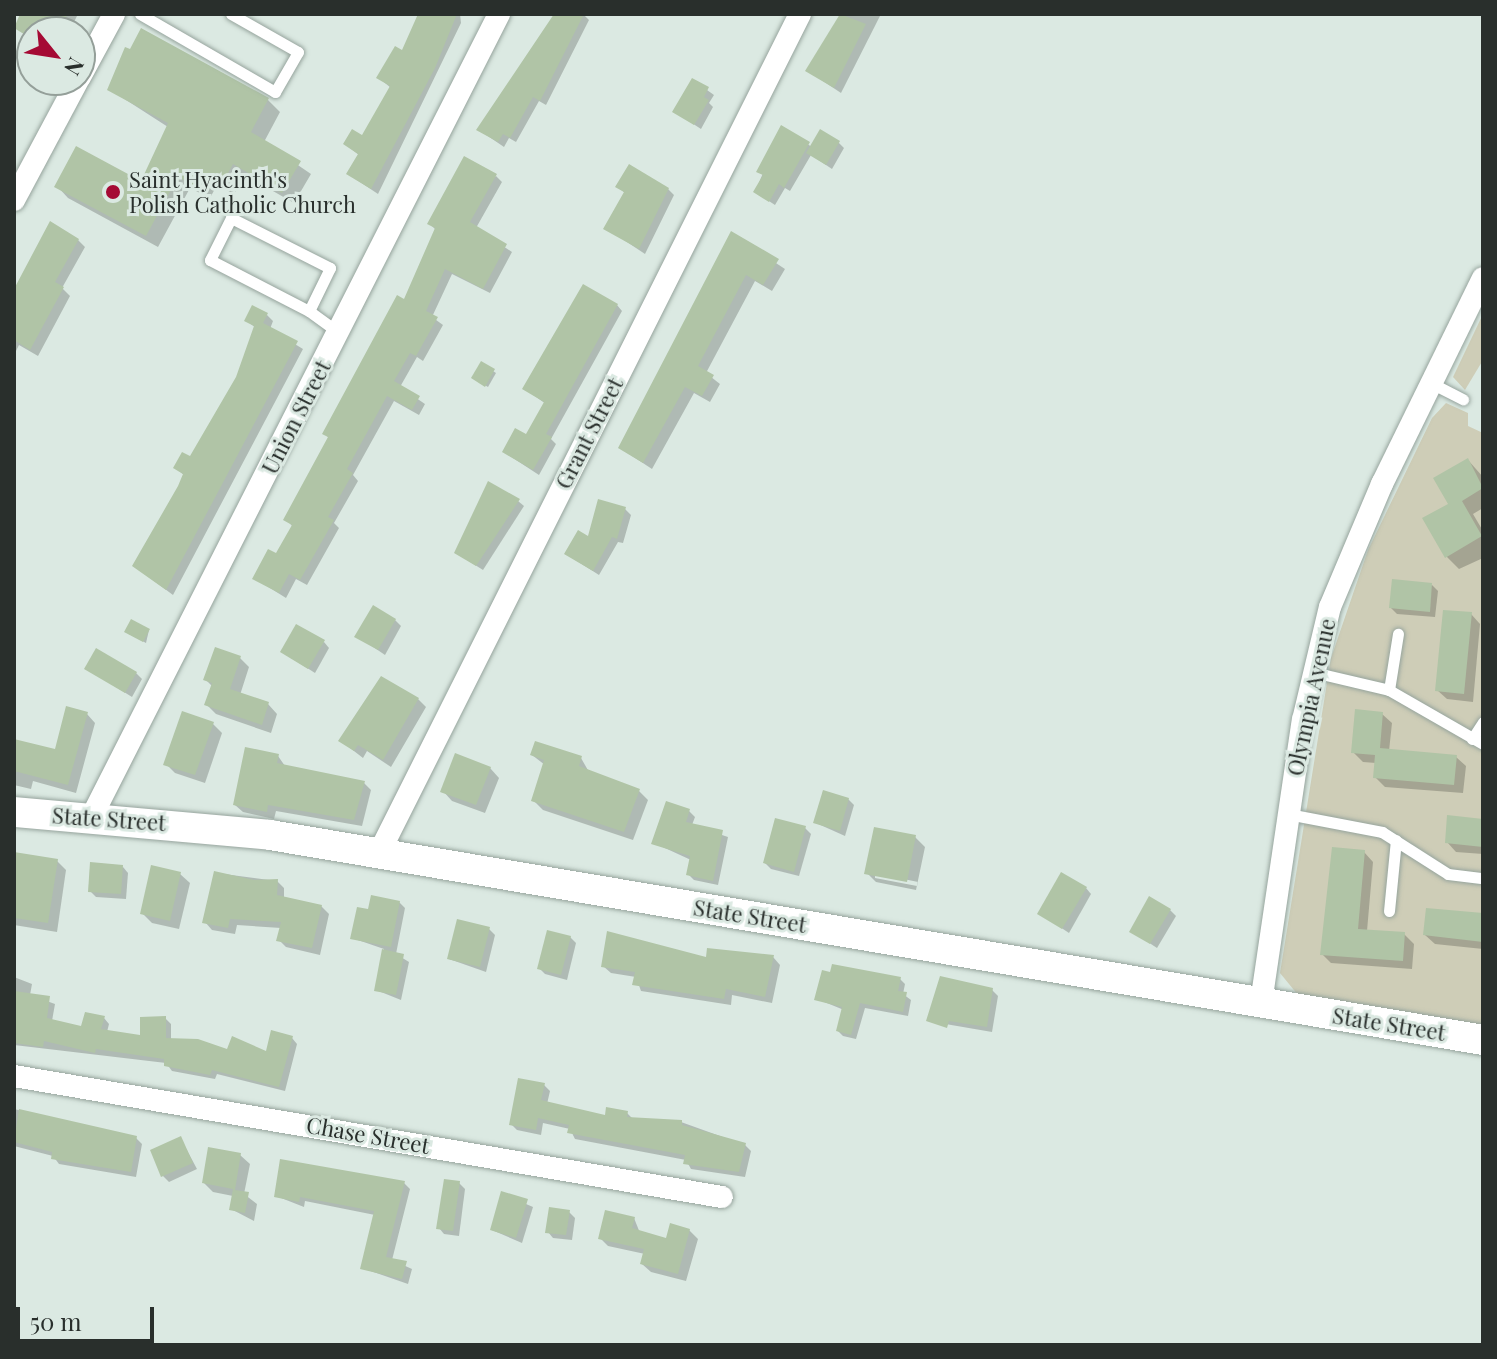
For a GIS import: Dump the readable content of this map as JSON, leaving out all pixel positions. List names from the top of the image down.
{
  "streets": {
    "main road": ["State Street"],
    "street": [
      "Union Street",
      "Grant Street",
      "Olympia Avenue",
      "Chase Street"
    ]
  },
  "crossings": [
    ["Union Street", "State Street"],
    ["Grant Street", "State Street"],
    ["Olympia Avenue", "State Street"]
  ],
  "places": ["Saint Hyacinth's Polish Catholic Church"],
  "scale_bar": "50 m",
  "north": "bottom right"
}
